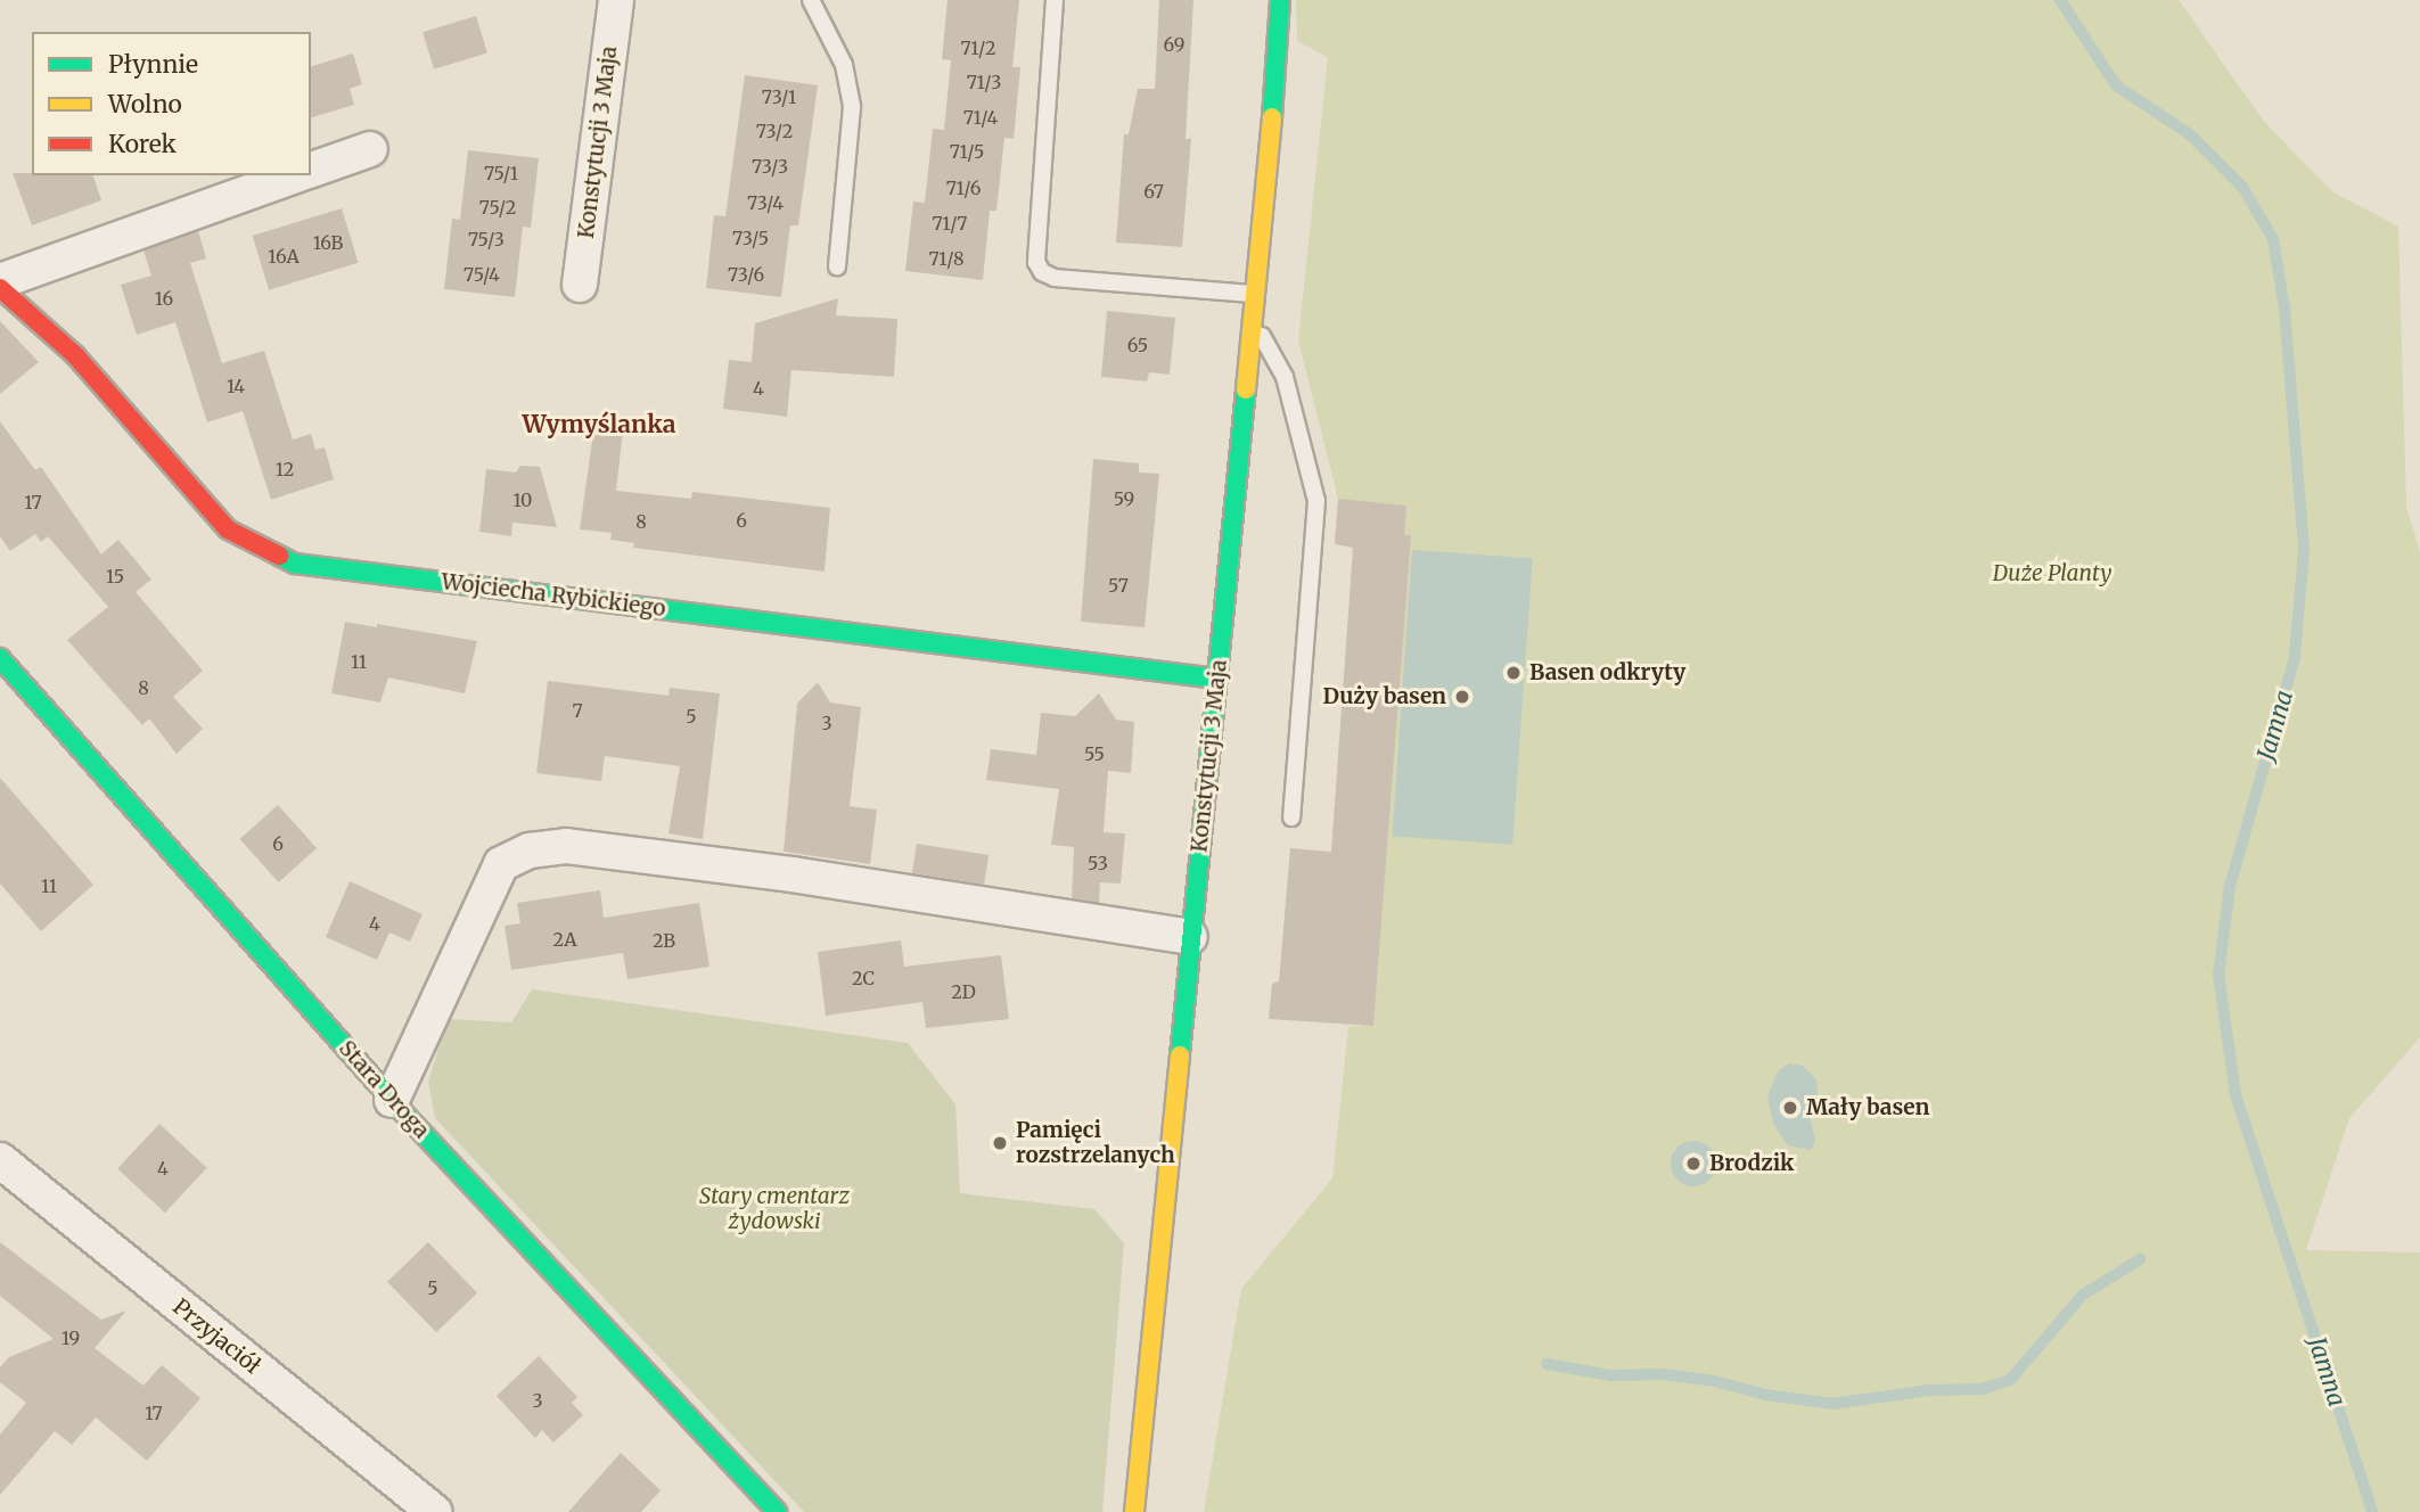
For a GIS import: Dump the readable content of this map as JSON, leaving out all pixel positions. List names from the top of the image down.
{
  "streets": {
    "street": [
      "Konstytucji 3 Maja",
      "Wojciecha Rybickiego",
      "Stara Droga",
      "Przyjaciół"
    ]
  },
  "crossings": [
    ["Konstytucji 3 Maja", "Wojciecha Rybickiego"]
  ],
  "districts": ["Wymyślanka"],
  "water": ["Jamna"],
  "parks": ["Duże Planty", "Stary cmentarz żydowski"],
  "places": [
    "Basen odkryty",
    "Duży basen",
    "Mały basen",
    "Pamięci rozstrzelanych",
    "Brodzik"
  ],
  "house_numbers": [
    "69",
    "71/2",
    "71/3",
    "73/1",
    "71/4",
    "73/2",
    "71/5",
    "73/3",
    "75/1",
    "71/6",
    "67",
    "73/4",
    "75/2",
    "71/7",
    "73/5",
    "75/3",
    "16B",
    "16A",
    "71/8",
    "75/4",
    "73/6",
    "16",
    "65",
    "14",
    "4",
    "12",
    "59",
    "10",
    "17",
    "6",
    "8",
    "15",
    "57",
    "11",
    "8",
    "7",
    "5",
    "3",
    "55",
    "6",
    "53",
    "11",
    "4",
    "2A",
    "2B",
    "2C",
    "2D",
    "4",
    "5",
    "19",
    "3",
    "17"
  ],
  "legend": ["Płynnie", "Wolno", "Korek"]
}
